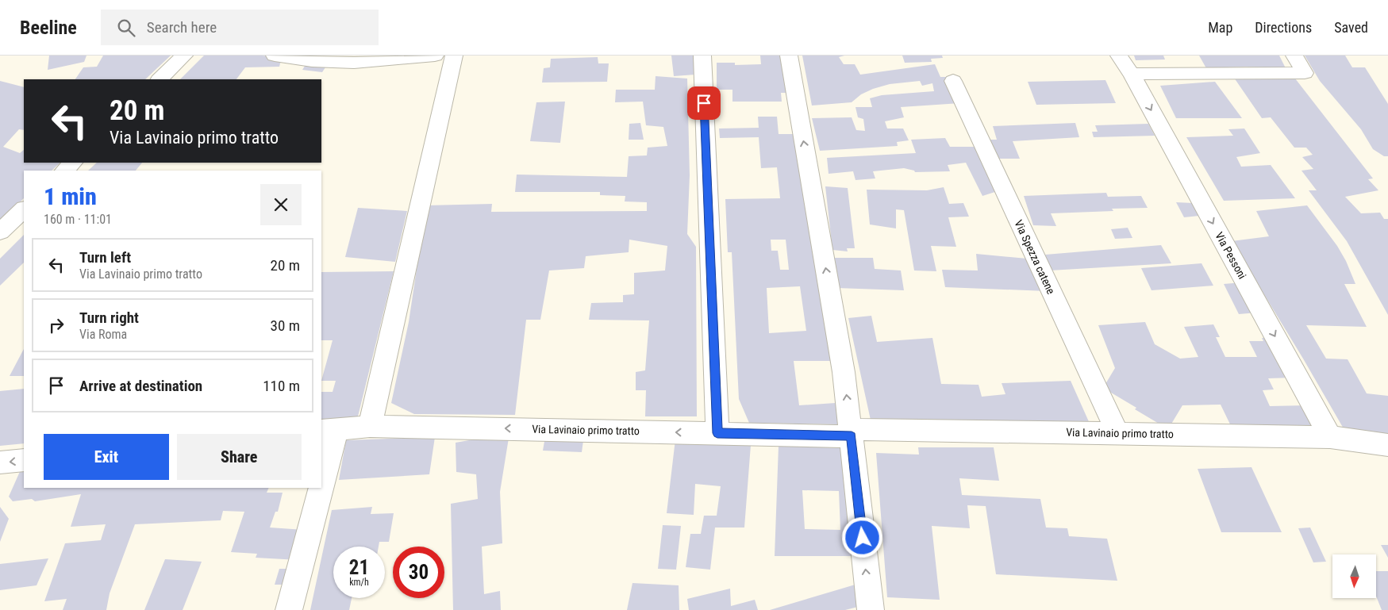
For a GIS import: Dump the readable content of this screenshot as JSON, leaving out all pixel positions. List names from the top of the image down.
{
  "streets": {
    "street": ["Via Pessoni", "Via Spezza catene", "Via Lavinaio primo tratto"]
  },
  "crossings": [
    ["Via Pessoni", "Via Lavinaio primo tratto"],
    ["Via Spezza catene", "Via Lavinaio primo tratto"]
  ],
  "one_way": ["Via Pessoni"],
  "north": "bottom",
  "page": {
    "header": "Beeline",
    "search": "Search here",
    "nav": ["Map", "Directions", "Saved"],
    "turn": ["20 m", "Via Lavinaio primo tratto"],
    "heading": ["1 min", "160 m · 11:01"],
    "list": [
      {
        "name": "Turn left",
        "note": "Via Lavinaio primo tratto",
        "value": "20 m"
      },
      {
        "name": "Turn right",
        "note": "Via Roma",
        "value": "30 m"
      },
      {
        "name": "Arrive at destination",
        "value": "110 m"
      }
    ],
    "buttons": ["Exit", "Share"],
    "speed": "21 km/h",
    "limit": "30"
  }
}
